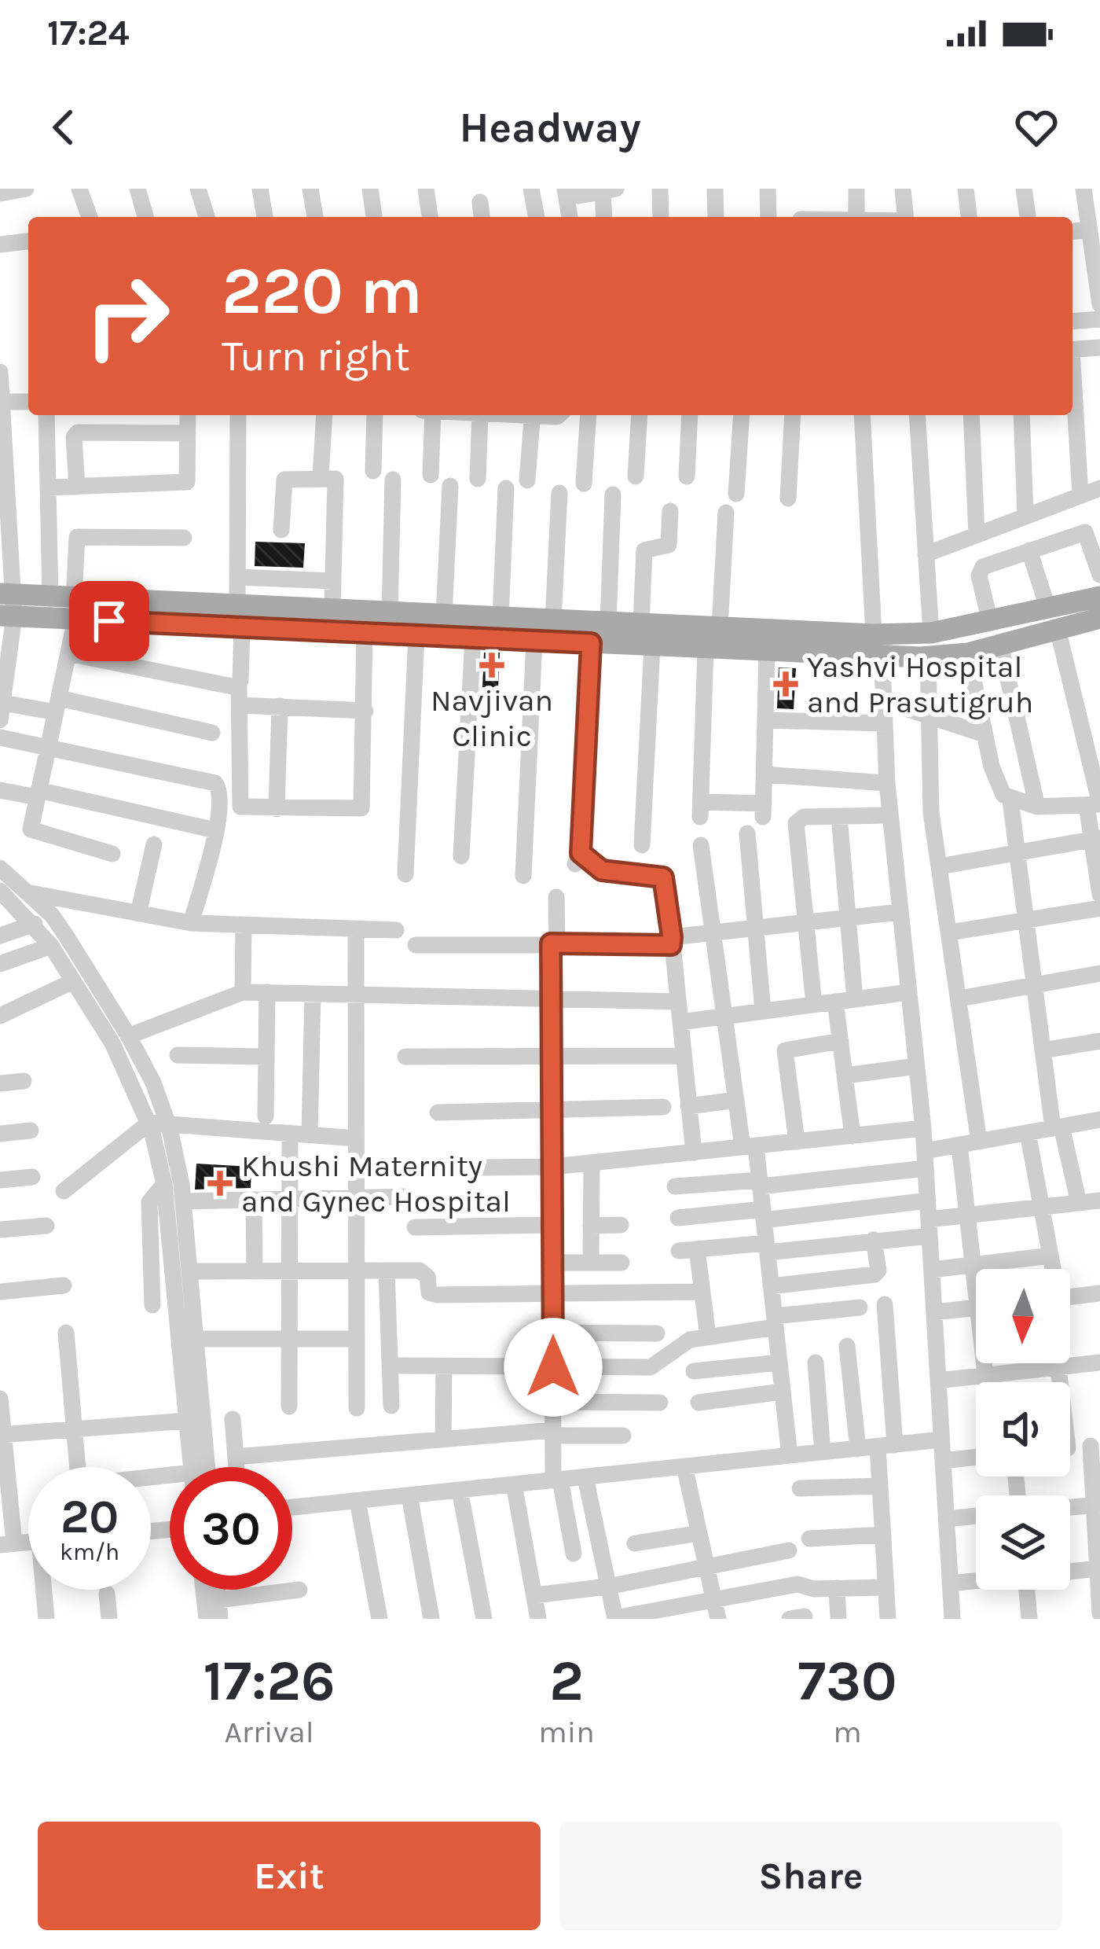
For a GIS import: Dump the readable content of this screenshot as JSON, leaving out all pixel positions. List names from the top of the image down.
{
  "places": {
    "health": ["Navjivan Clinic", "Yashvi Hospital and Prasutigruh", "Khushi Maternity and Gynec Hospital"]
  },
  "north": "bottom",
  "page": {
    "status": "17:24",
    "header": "Headway",
    "turn": ["220 m", "Turn right"],
    "speed": "20 km/h",
    "limit": "30",
    "eta": [
      "17:26",
      "Arrival",
      "2",
      "min",
      "730",
      "m"
    ],
    "buttons": ["Exit", "Share"]
  }
}
